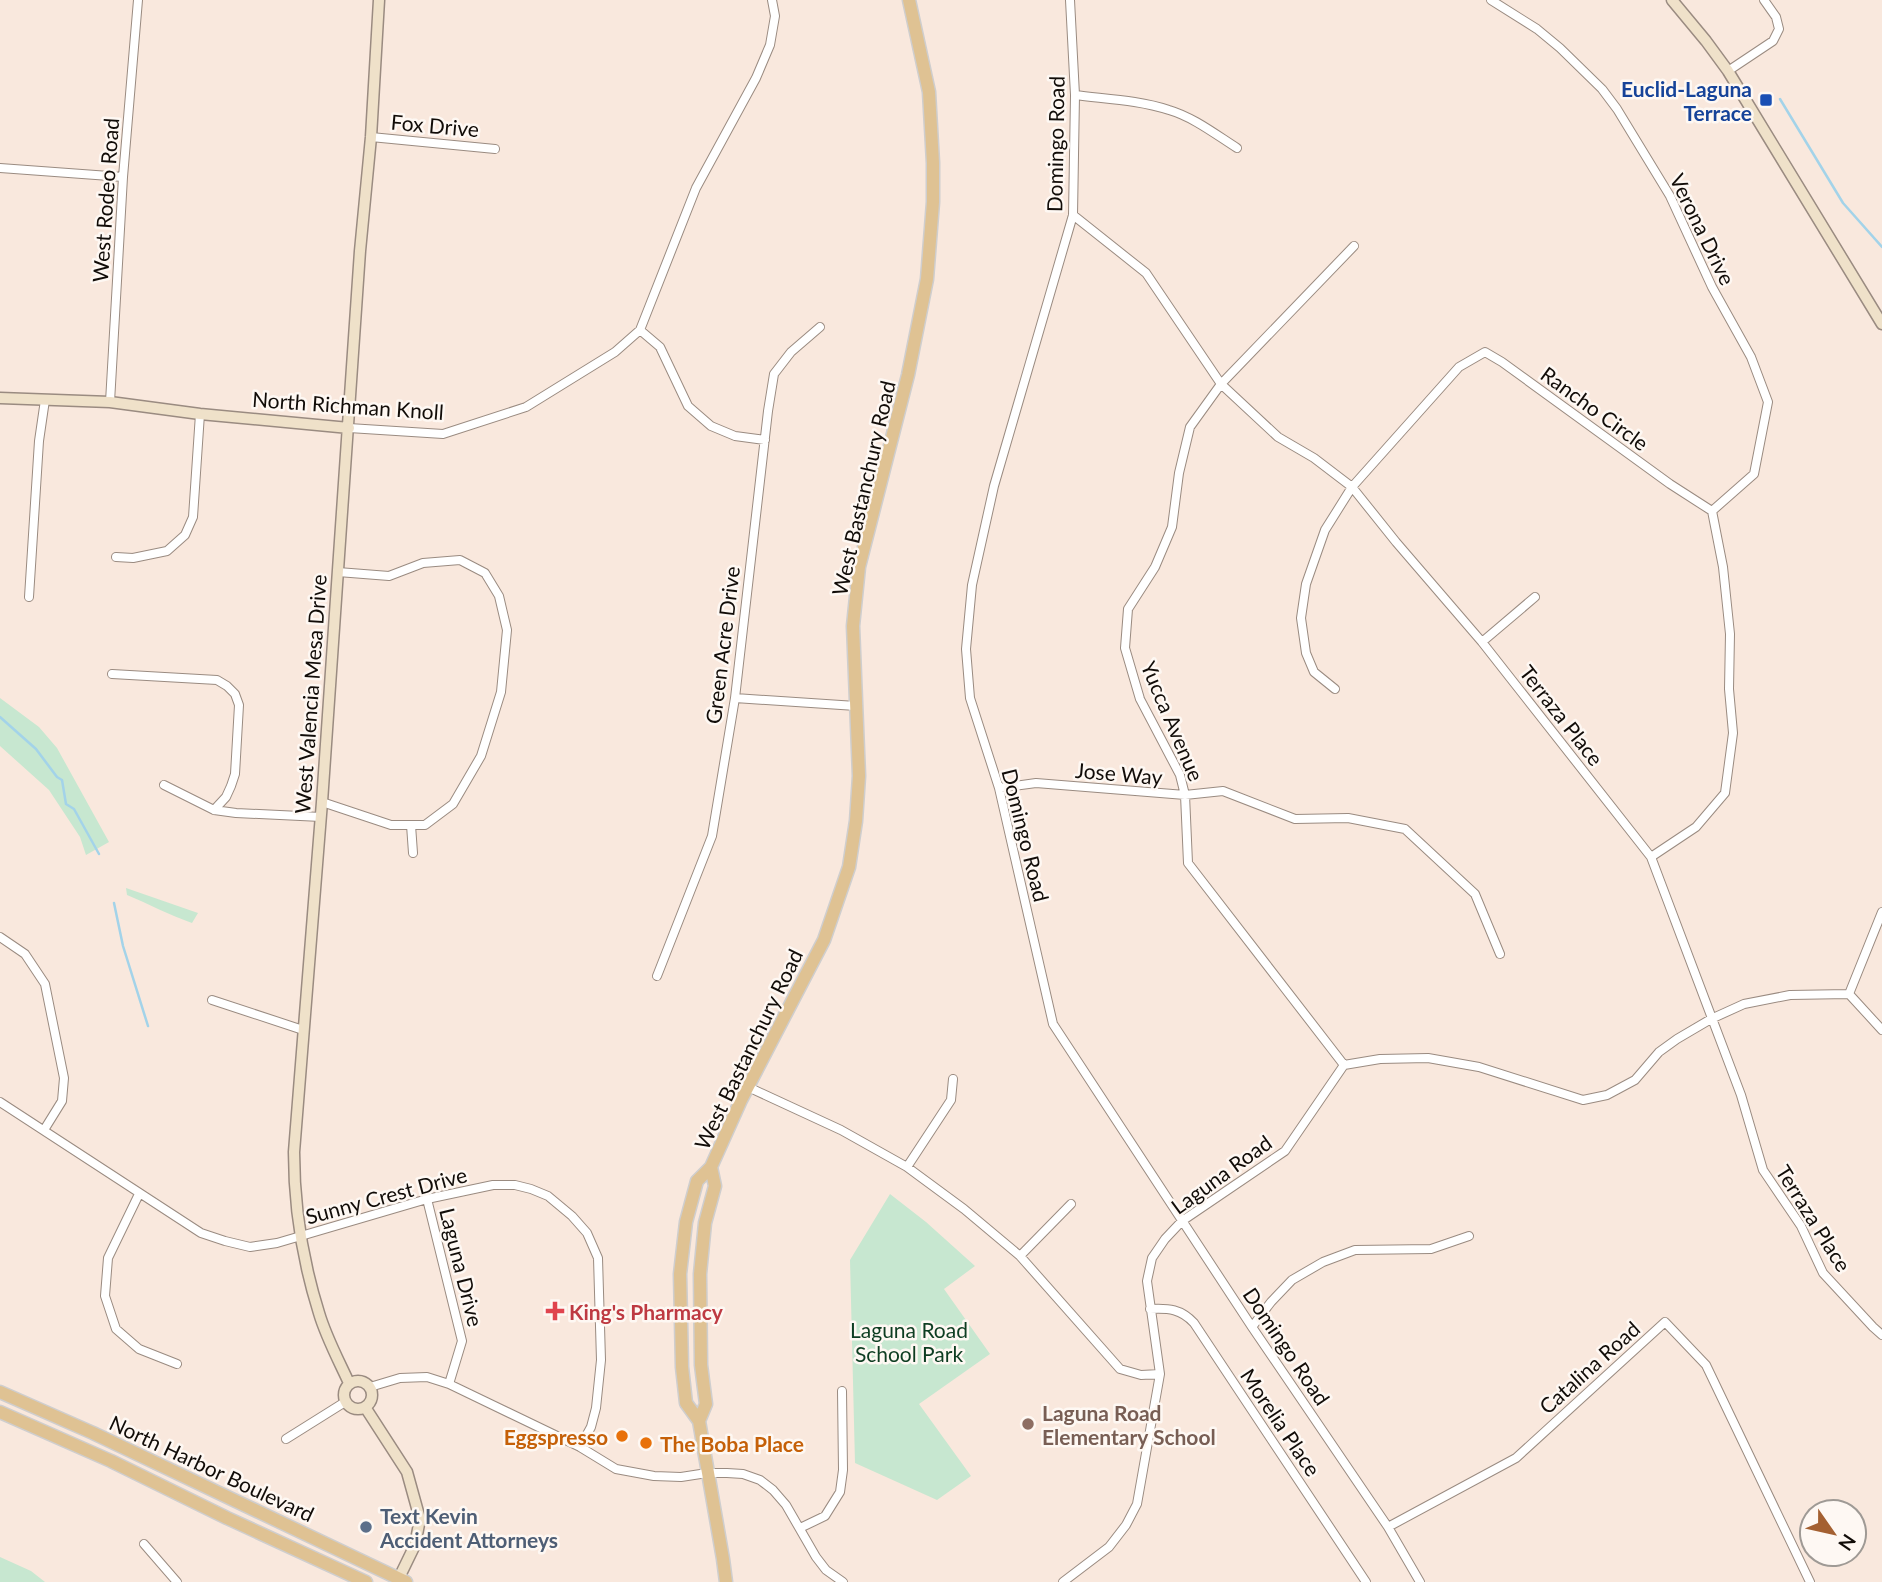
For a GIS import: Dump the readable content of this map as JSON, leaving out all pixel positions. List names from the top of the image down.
{
  "streets": {
    "main road": ["West Bastanchury Road", "North Harbor Boulevard"],
    "street": [
      "Fox Drive",
      "Domingo Road",
      "West Rodeo Road",
      "Verona Drive",
      "North Richman Knoll",
      "Rancho Circle",
      "Green Acre Drive",
      "West Valencia Mesa Drive",
      "Terraza Place",
      "Yucca Avenue",
      "Jose Way",
      "Laguna Road",
      "Sunny Crest Drive",
      "Laguna Drive",
      "Catalina Road",
      "Morelia Place"
    ]
  },
  "crossings": [
    ["Fox Drive", "West Valencia Mesa Drive"],
    ["Domingo Road", "Terraza Place"],
    ["Domingo Road", "Jose Way"],
    ["Domingo Road", "Laguna Road"],
    ["Domingo Road", "Catalina Road"],
    ["West Rodeo Road", "North Richman Knoll"],
    ["Verona Drive", "Rancho Circle"],
    ["North Richman Knoll", "West Valencia Mesa Drive"],
    ["Rancho Circle", "Terraza Place"],
    ["West Valencia Mesa Drive", "Sunny Crest Drive"],
    ["Terraza Place", "Yucca Avenue"],
    ["Yucca Avenue", "Jose Way"],
    ["Yucca Avenue", "Laguna Road"],
    ["Laguna Road", "Morelia Place"],
    ["Sunny Crest Drive", "Laguna Drive"]
  ],
  "parks": ["Laguna Road School Park"],
  "places": {
    "transit": ["Euclid-Laguna Terrace"],
    "health": ["King's Pharmacy"],
    "other": [
      "Laguna Road Elementary School",
      "Eggspresso",
      "The Boba Place",
      "Text Kevin Accident Attorneys"
    ]
  },
  "north": "bottom right"
}
